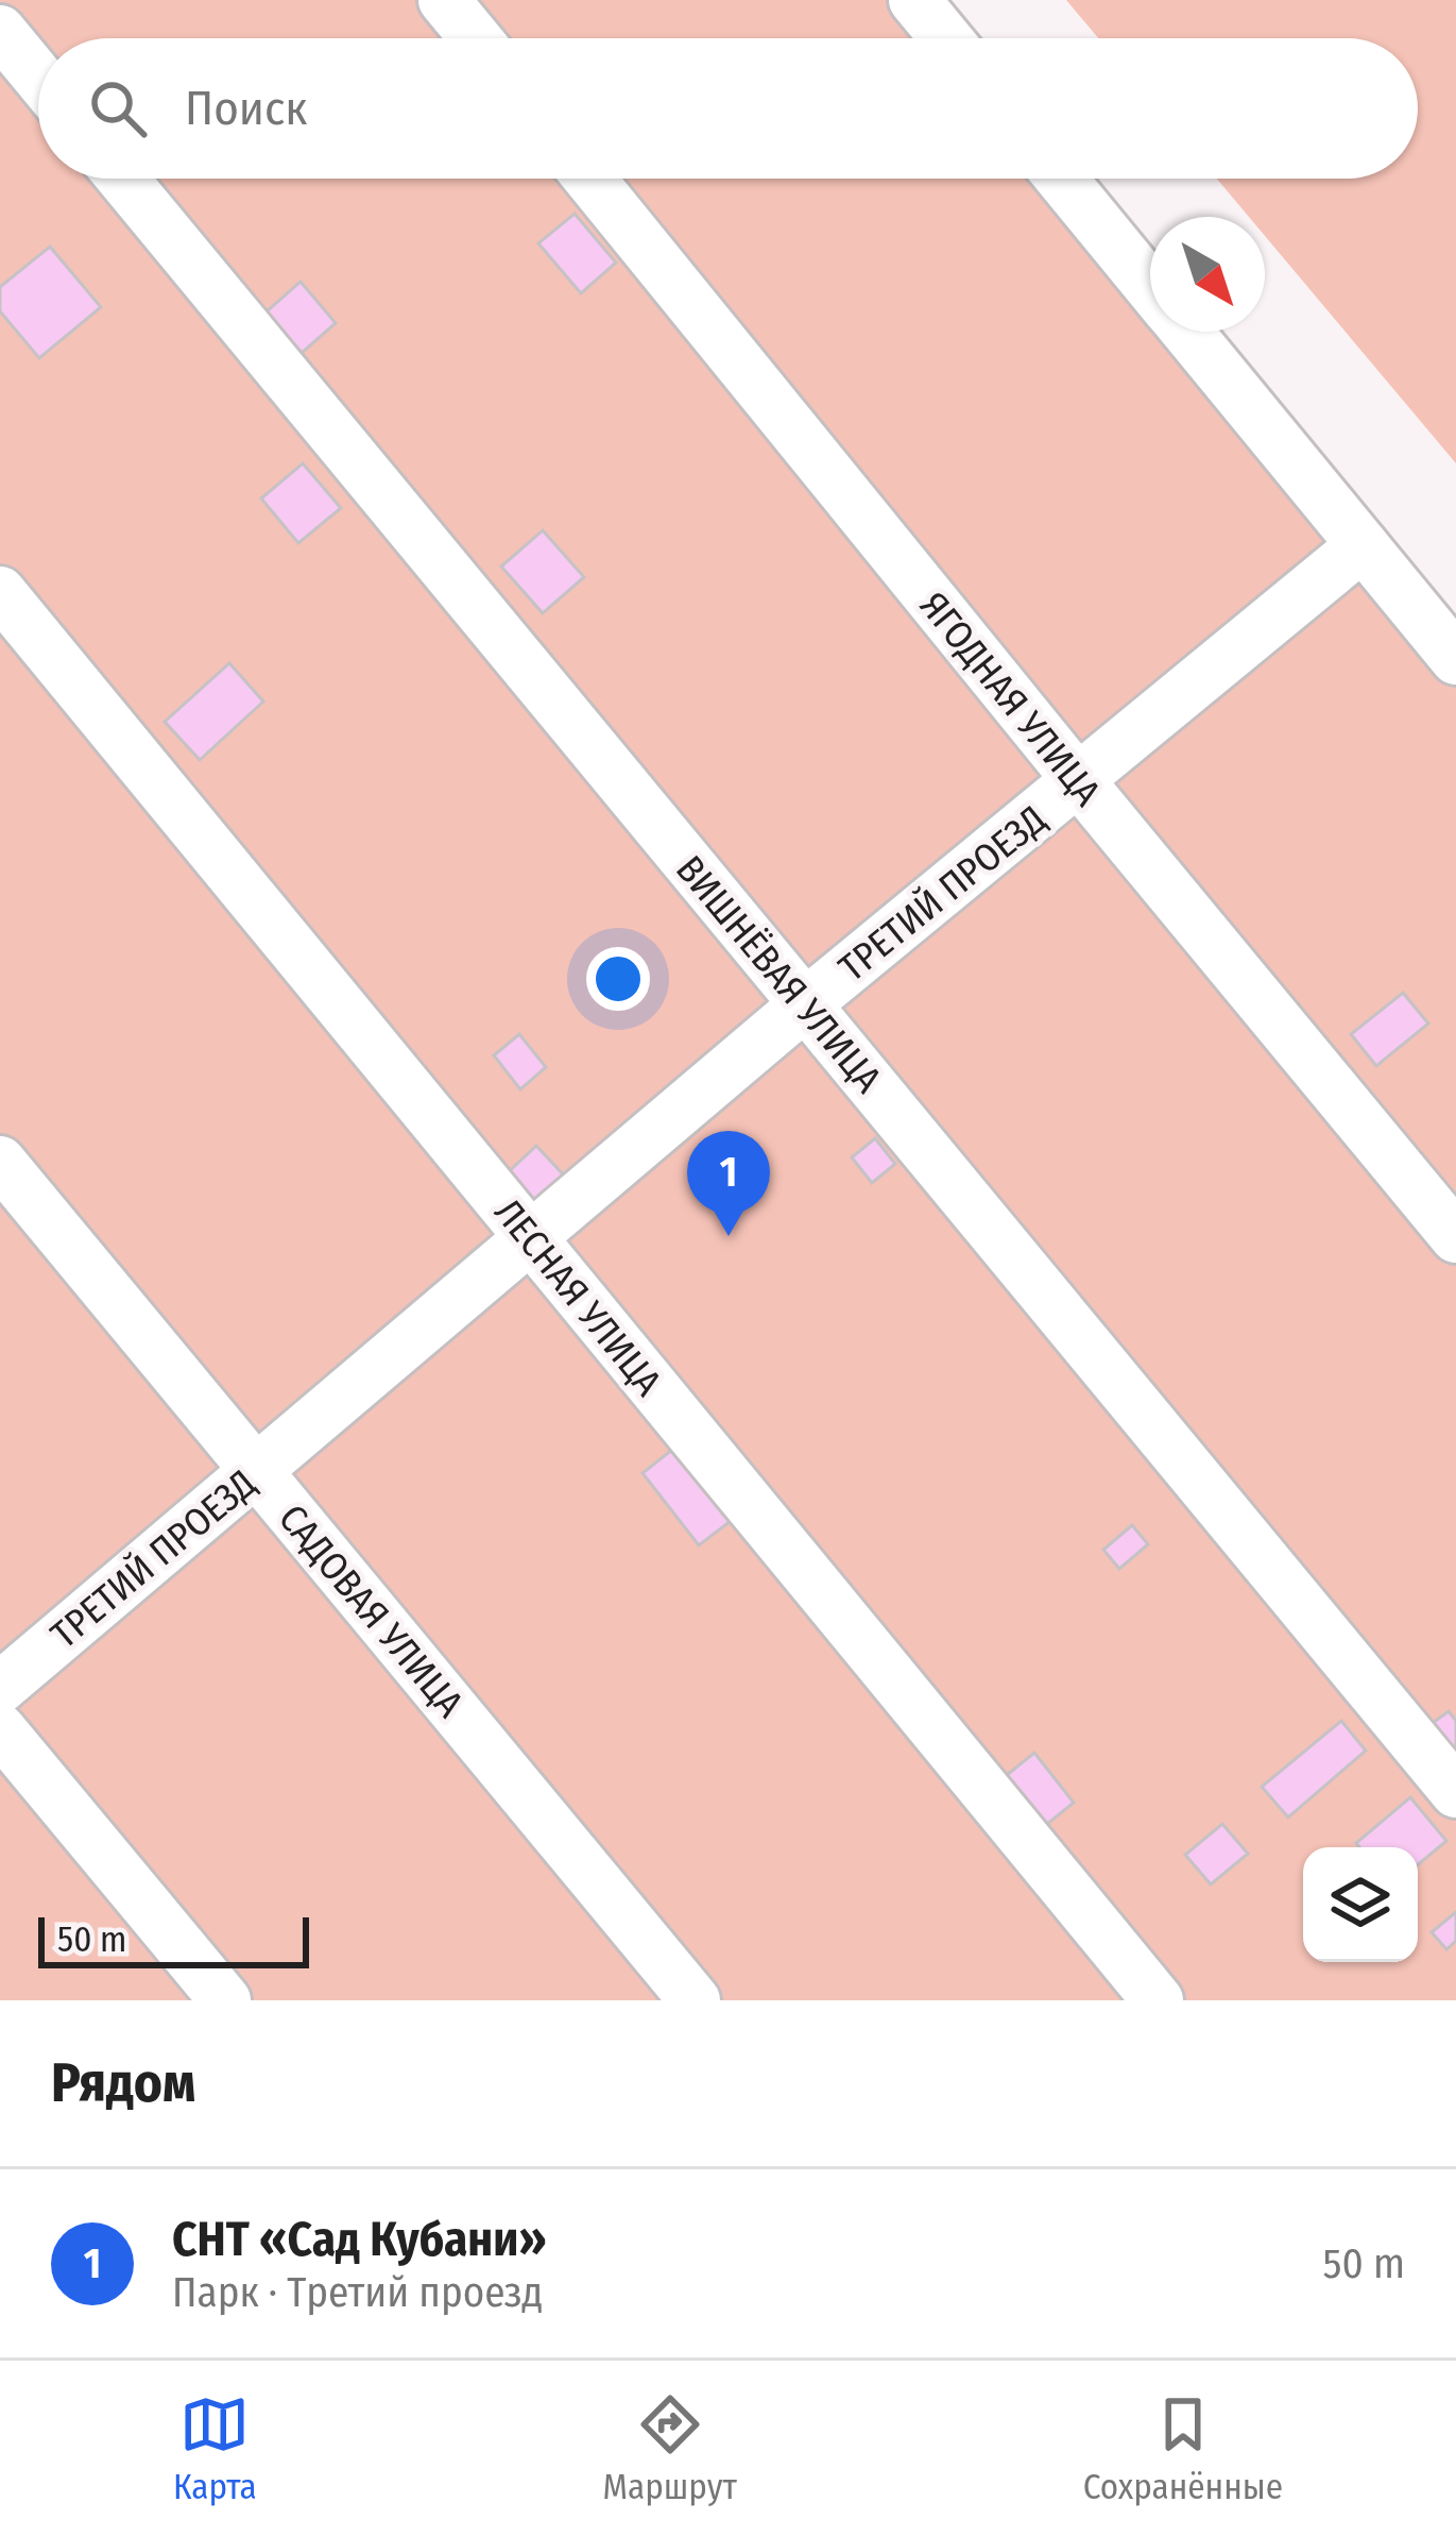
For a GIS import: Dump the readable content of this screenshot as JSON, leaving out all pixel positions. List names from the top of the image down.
{
  "streets": {
    "street": [
      "ЯГОДНАЯ УЛИЦА",
      "ТРЕТИЙ ПРОЕЗД",
      "ВИШНЁВАЯ УЛИЦА",
      "ЛЕСНАЯ УЛИЦА",
      "САДОВАЯ УЛИЦА"
    ]
  },
  "crossings": [
    ["ЯГОДНАЯ УЛИЦА", "ТРЕТИЙ ПРОЕЗД"],
    ["ТРЕТИЙ ПРОЕЗД", "ВИШНЁВАЯ УЛИЦА"],
    ["ТРЕТИЙ ПРОЕЗД", "ЛЕСНАЯ УЛИЦА"],
    ["ТРЕТИЙ ПРОЕЗД", "САДОВАЯ УЛИЦА"]
  ],
  "scale_bar": "50 m",
  "north": "bottom right",
  "page": {
    "search": "Поиск",
    "pins": "1",
    "scale": "50 m",
    "heading": "Рядом",
    "list": [
      {
        "mark": "1",
        "name": "СНТ «Сад Кубани»",
        "note": "Парк · Третий проезд",
        "value": "50 m"
      }
    ],
    "nav": ["Карта", "Маршрут", "Сохранённые"]
  }
}
